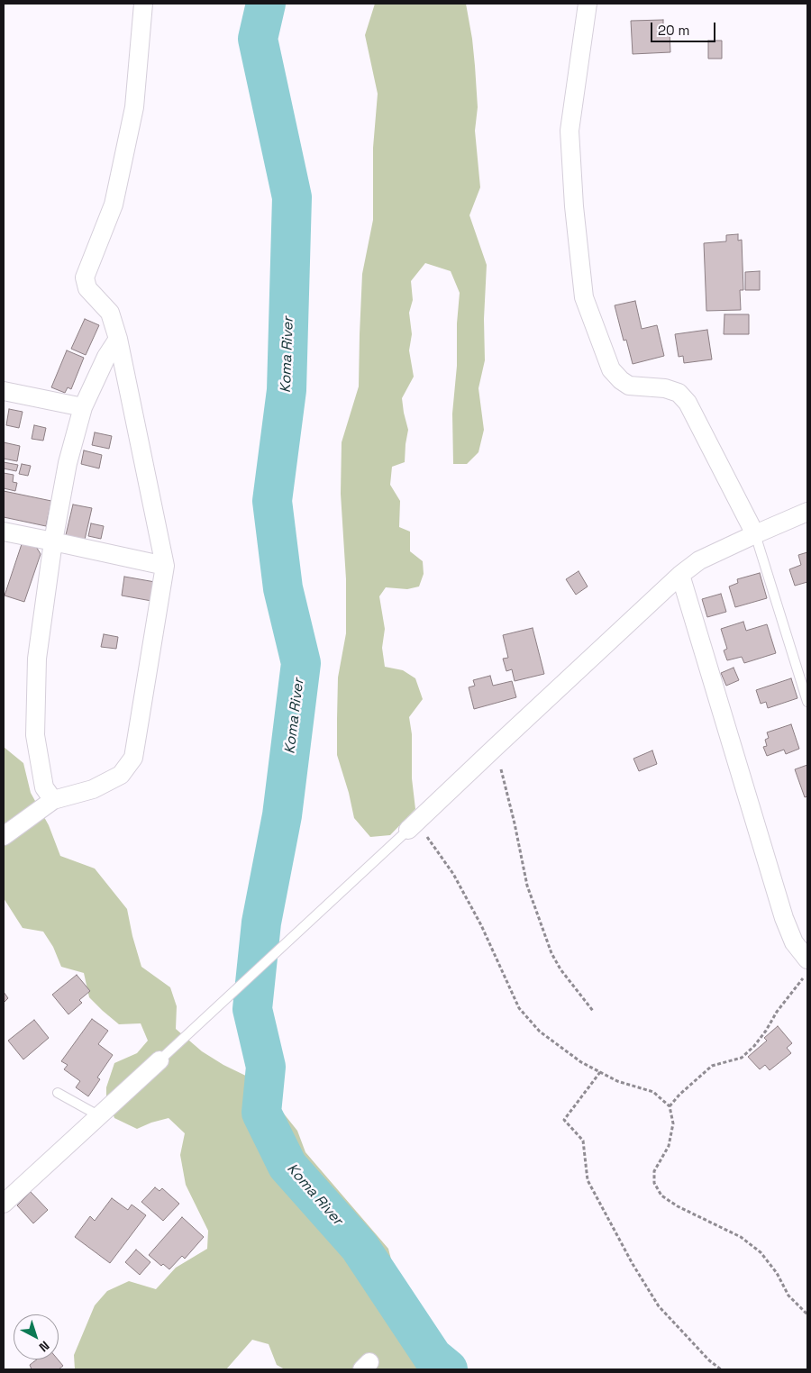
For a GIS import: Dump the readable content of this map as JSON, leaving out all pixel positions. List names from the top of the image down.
{
  "water": ["Koma River"],
  "scale_bar": "20 m",
  "north": "bottom right"
}
